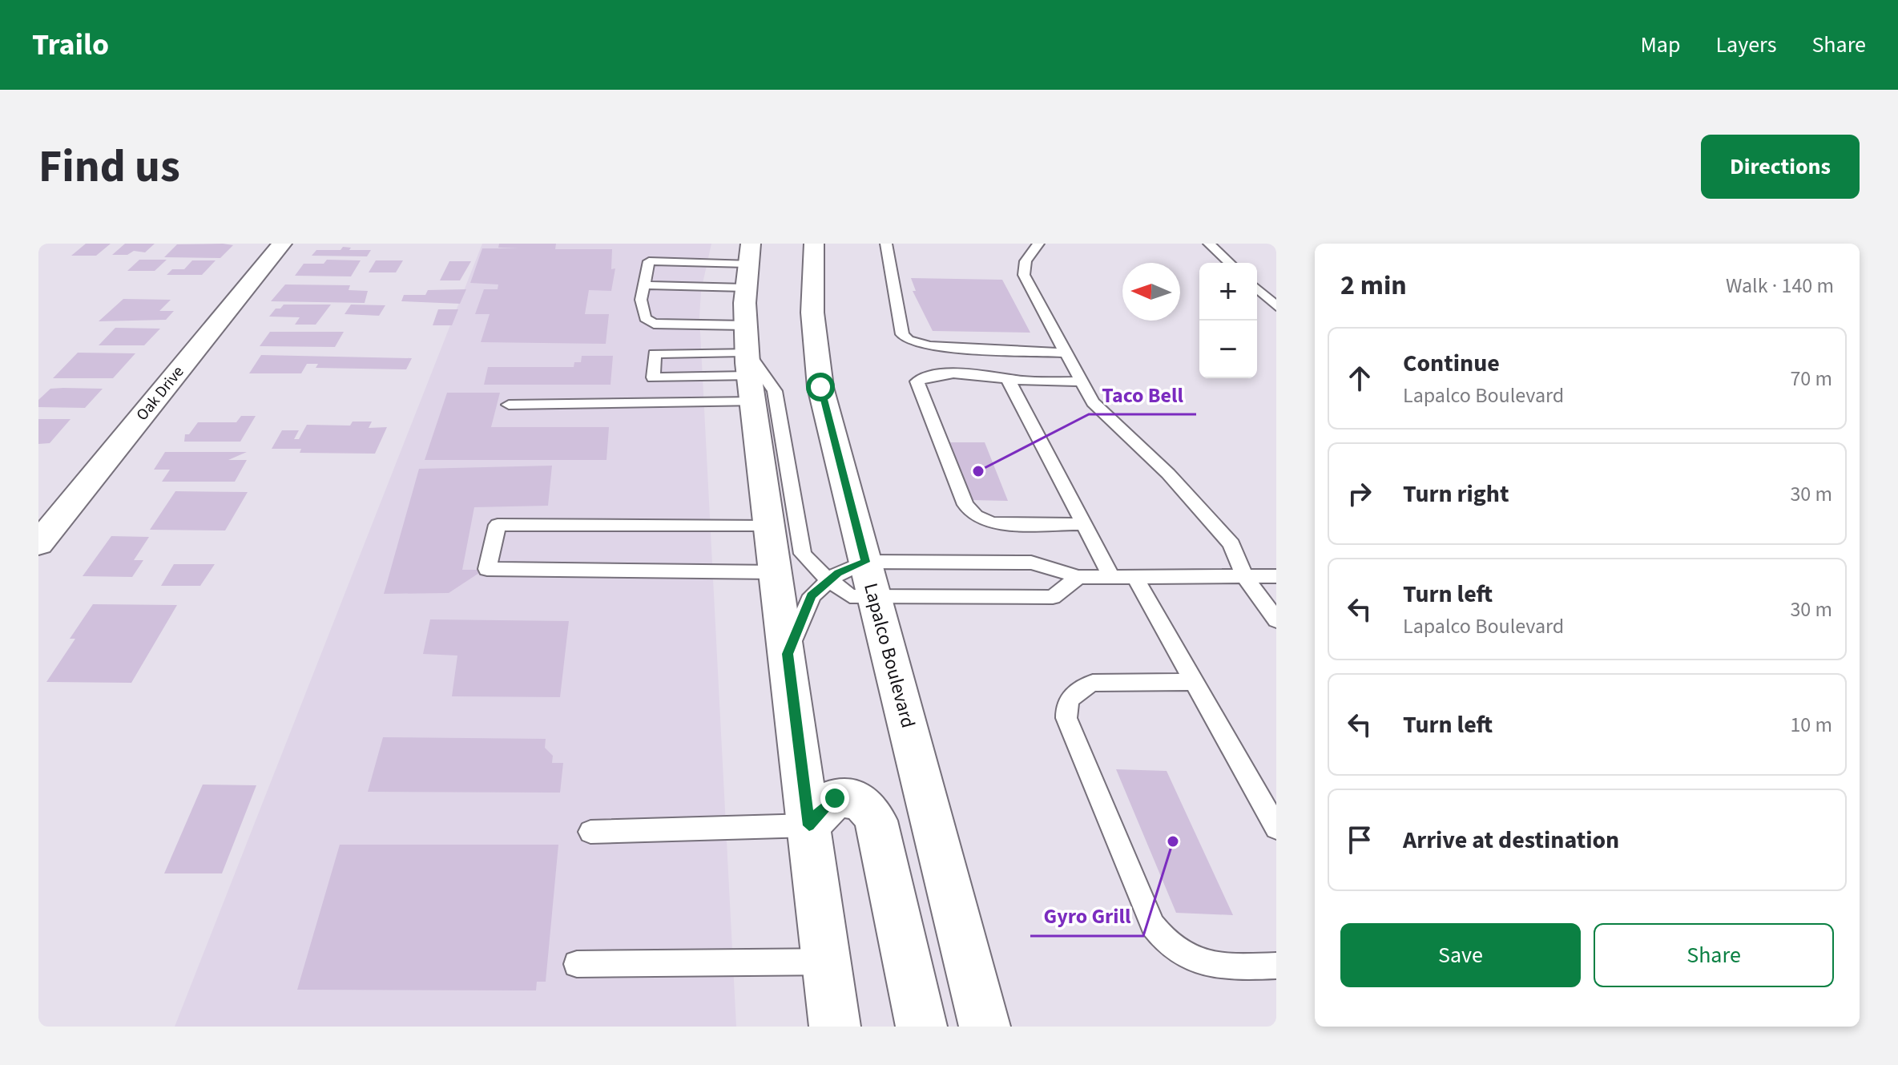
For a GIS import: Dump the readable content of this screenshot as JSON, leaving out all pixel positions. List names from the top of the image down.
{
  "streets": {
    "main road": ["Oak Drive", "Lapalco Boulevard"]
  },
  "places": ["Taco Bell", "Gyro Grill"],
  "north": "left",
  "page": {
    "header": "Trailo",
    "nav": ["Map", "Layers", "Share"],
    "buttons": [
      "Directions",
      ["Save", "Share"]
    ],
    "title": "Find us",
    "heading": ["2 min", "Walk · 140 m"],
    "map_buttons": ["+", "−"],
    "list": [
      ["Continue", "Lapalco Boulevard", "70 m"],
      ["Turn right", "30 m"],
      ["Turn left", "Lapalco Boulevard", "30 m"],
      ["Turn left", "10 m"],
      "Arrive at destination"
    ]
  }
}
